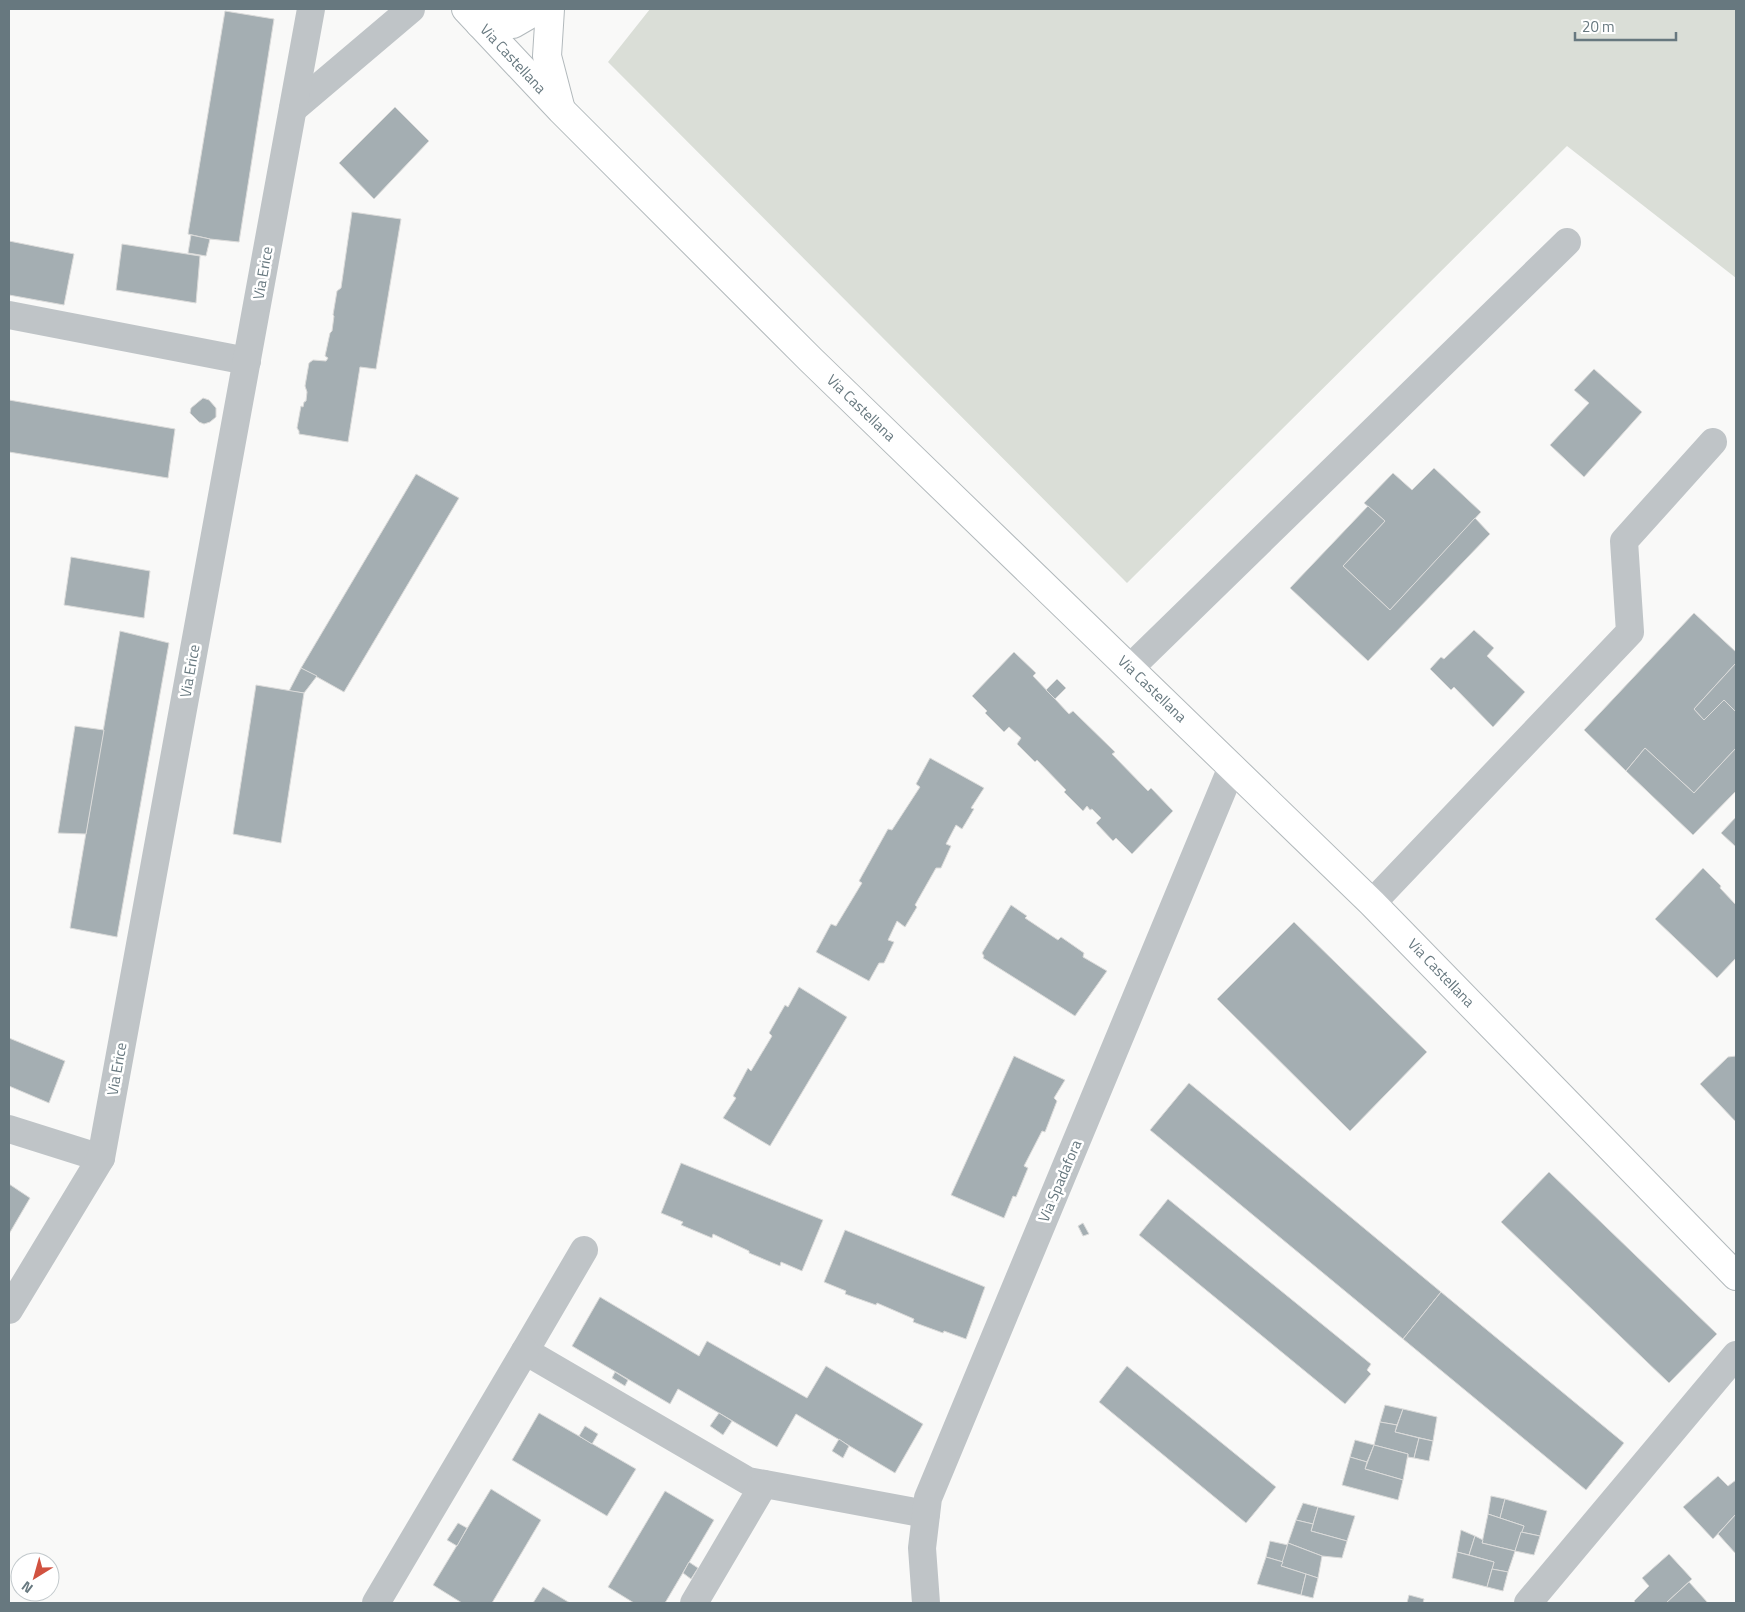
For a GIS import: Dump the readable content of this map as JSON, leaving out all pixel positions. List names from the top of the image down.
{
  "streets": {
    "main road": ["Via Castellana"],
    "street": ["Via Erice", "Via Spadafora"]
  },
  "crossings": [
    ["Via Castellana", "Via Spadafora"]
  ],
  "scale_bar": "20 m",
  "north": "bottom left"
}
